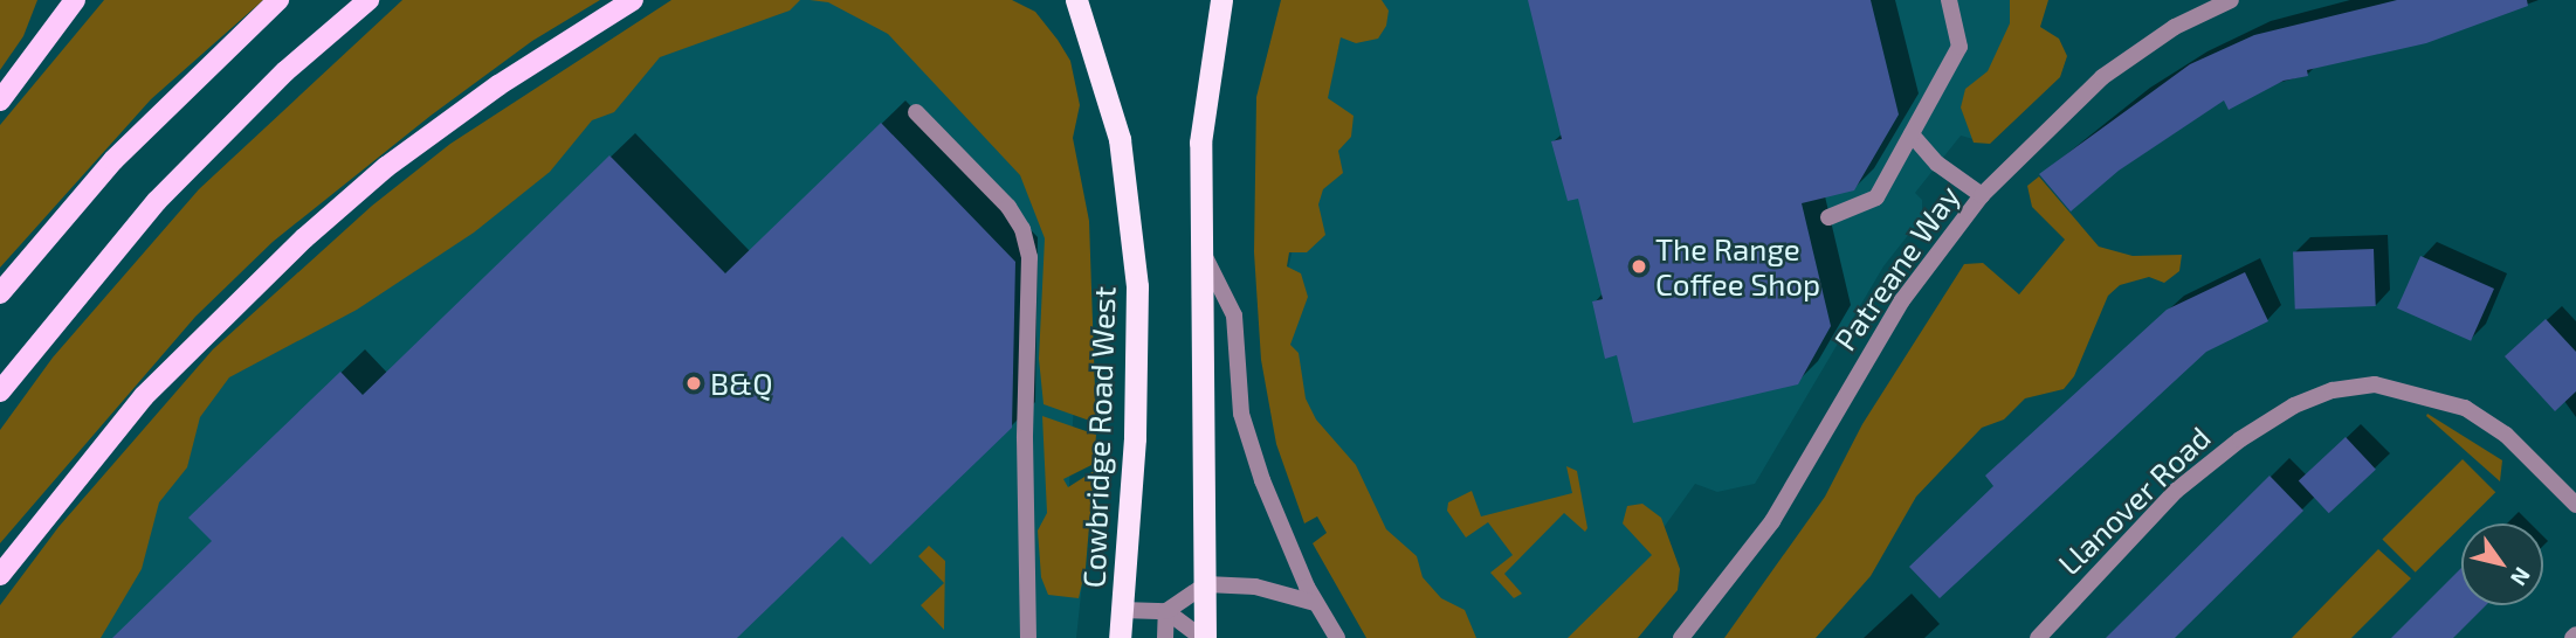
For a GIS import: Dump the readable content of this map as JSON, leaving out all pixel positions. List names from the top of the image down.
{
  "streets": {
    "highway": ["Cowbridge Road West"],
    "street": ["Patreane Way", "Llanover Road"]
  },
  "places": ["The Range Coffee Shop", "B&Q"],
  "north": "bottom right"
}
